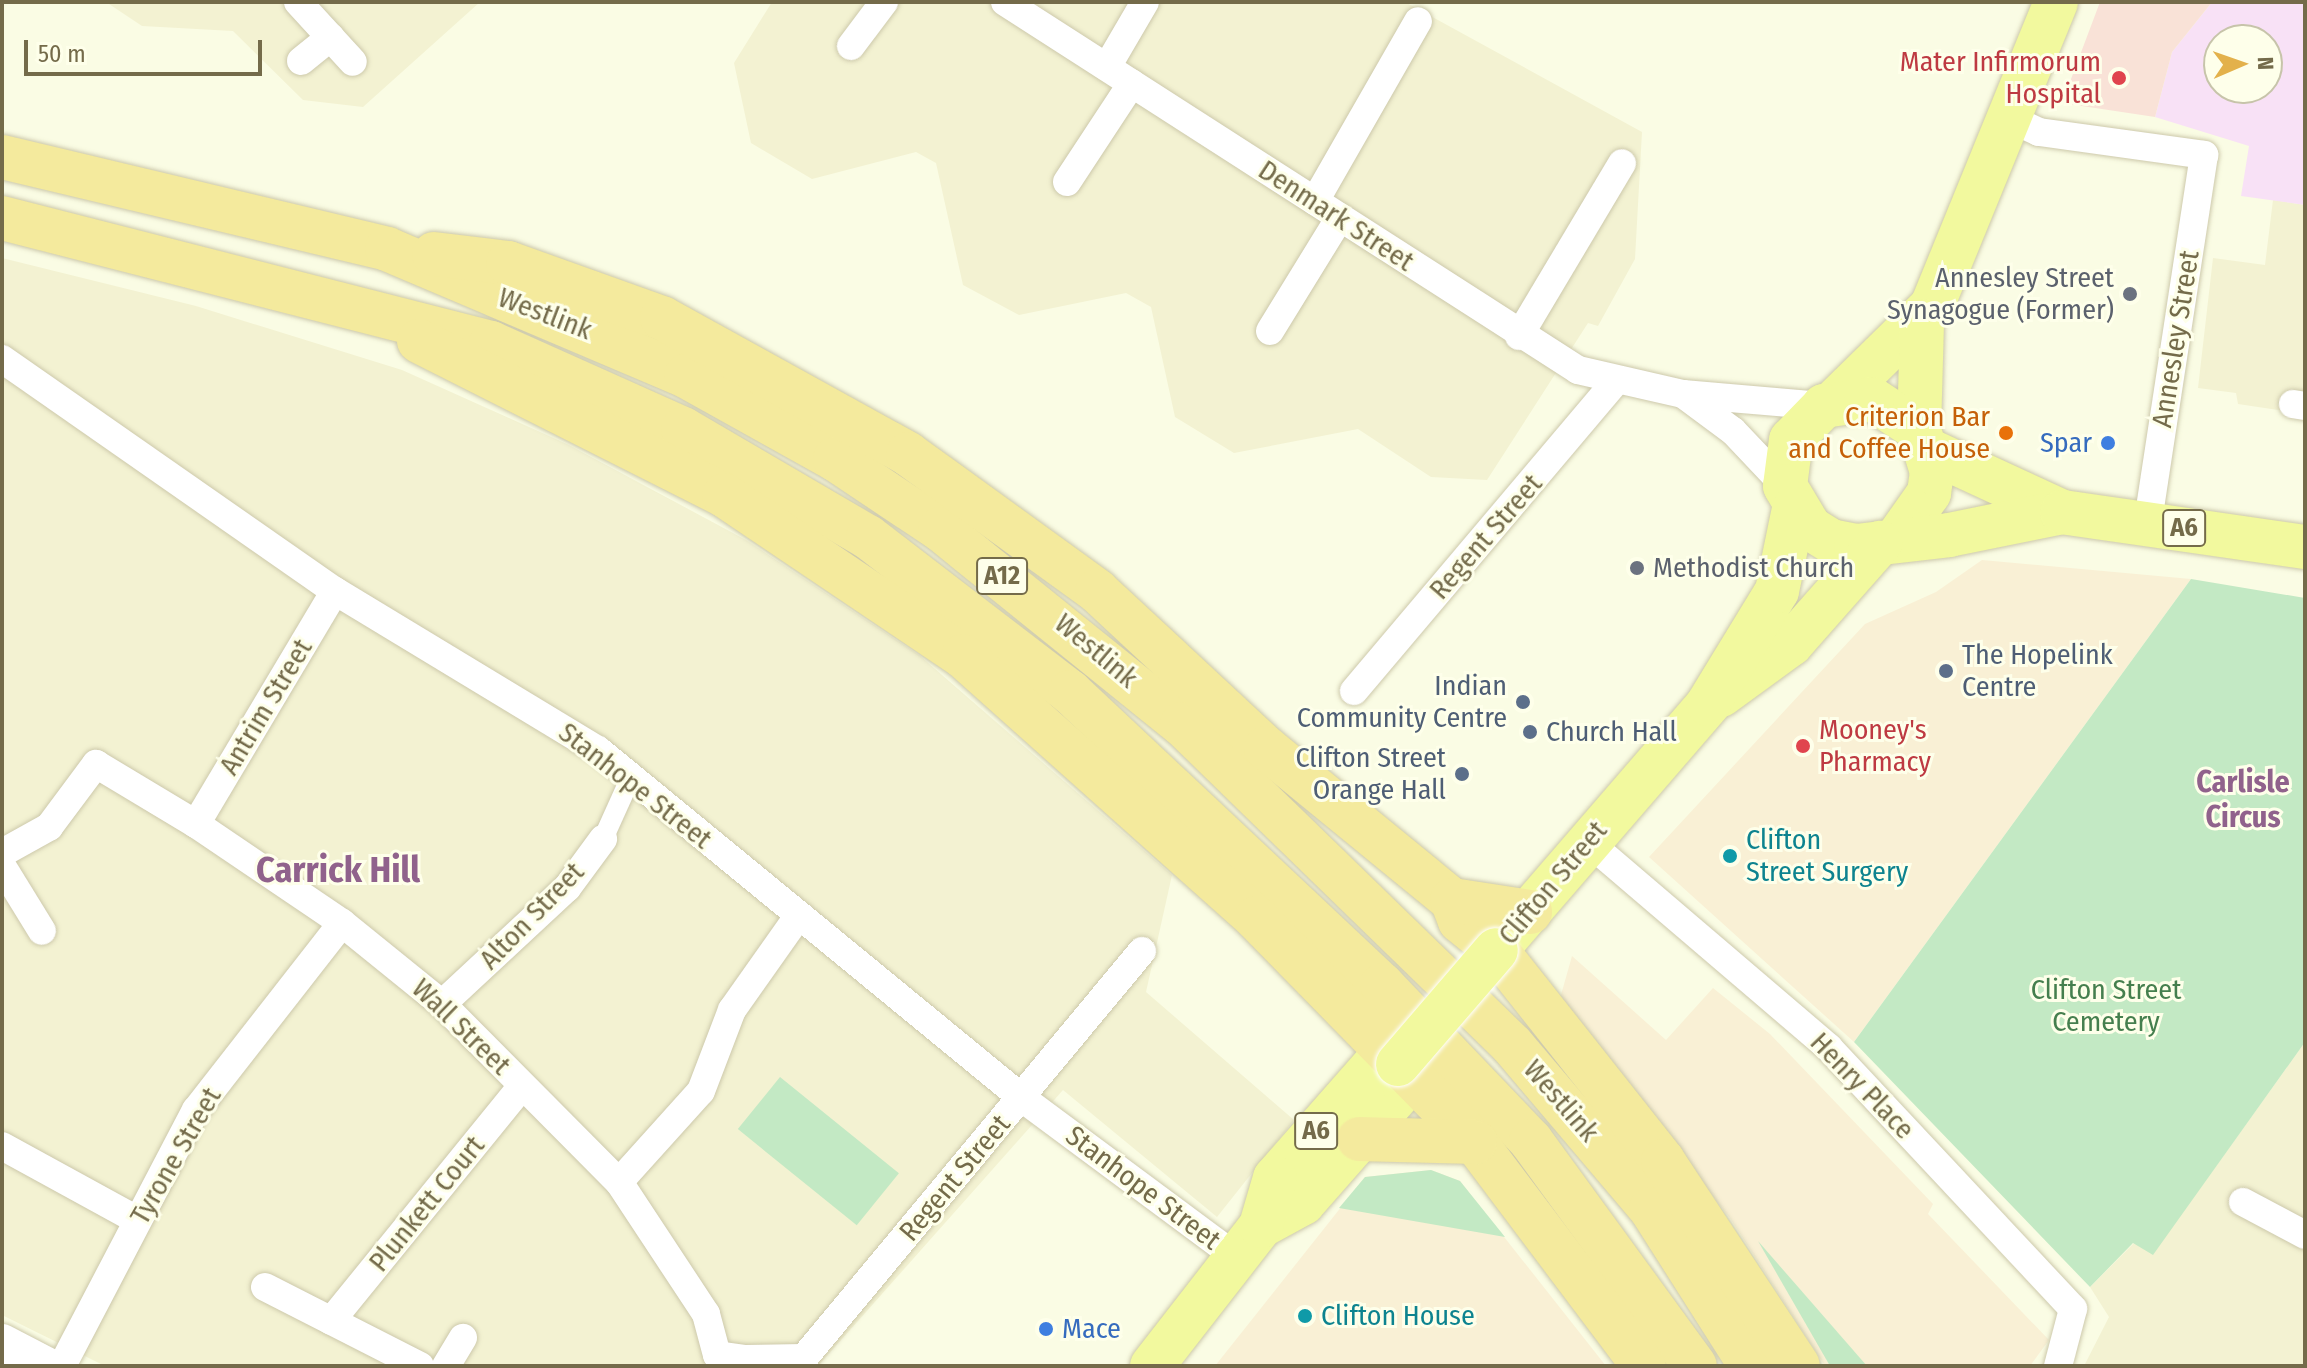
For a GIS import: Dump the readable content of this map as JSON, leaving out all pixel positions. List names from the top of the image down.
{
  "streets": {
    "highway": ["Westlink", "A12"],
    "main road": ["A6", "Clifton Street"],
    "street": [
      "Denmark Street",
      "Annesley Street",
      "Regent Street",
      "Antrim Street",
      "Stanhope Street",
      "Alton Street",
      "Wall Street",
      "Henry Place",
      "Tyrone Street",
      "Plunkett Court"
    ]
  },
  "crossings": [
    ["Denmark Street", "A6"],
    ["Denmark Street", "Regent Street"],
    ["Denmark Street", "Clifton Street"],
    ["Annesley Street", "A6"],
    ["A6", "Clifton Street"],
    ["Regent Street", "Stanhope Street"],
    ["Regent Street", "Wall Street"],
    ["Antrim Street", "Stanhope Street"],
    ["Antrim Street", "Wall Street"],
    ["Stanhope Street", "Clifton Street"],
    ["Stanhope Street", "Alton Street"],
    ["Clifton Street", "Henry Place"],
    ["Alton Street", "Wall Street"],
    ["Wall Street", "Tyrone Street"],
    ["Wall Street", "Plunkett Court"]
  ],
  "districts": ["Carlisle Circus", "Carrick Hill"],
  "parks": ["Clifton Street Cemetery"],
  "places": [
    "Mater Infirmorum Hospital",
    "Annesley Street Synagogue (Former)",
    "Criterion Bar and Coffee House",
    "Spar",
    "Methodist Church",
    "The Hopelink Centre",
    "Indian Community Centre",
    "Church Hall",
    "Mooney's Pharmacy",
    "Clifton Street Orange Hall",
    "Clifton Street Surgery",
    "Clifton House",
    "Mace"
  ],
  "scale_bar": "50 m",
  "north": "right"
}
